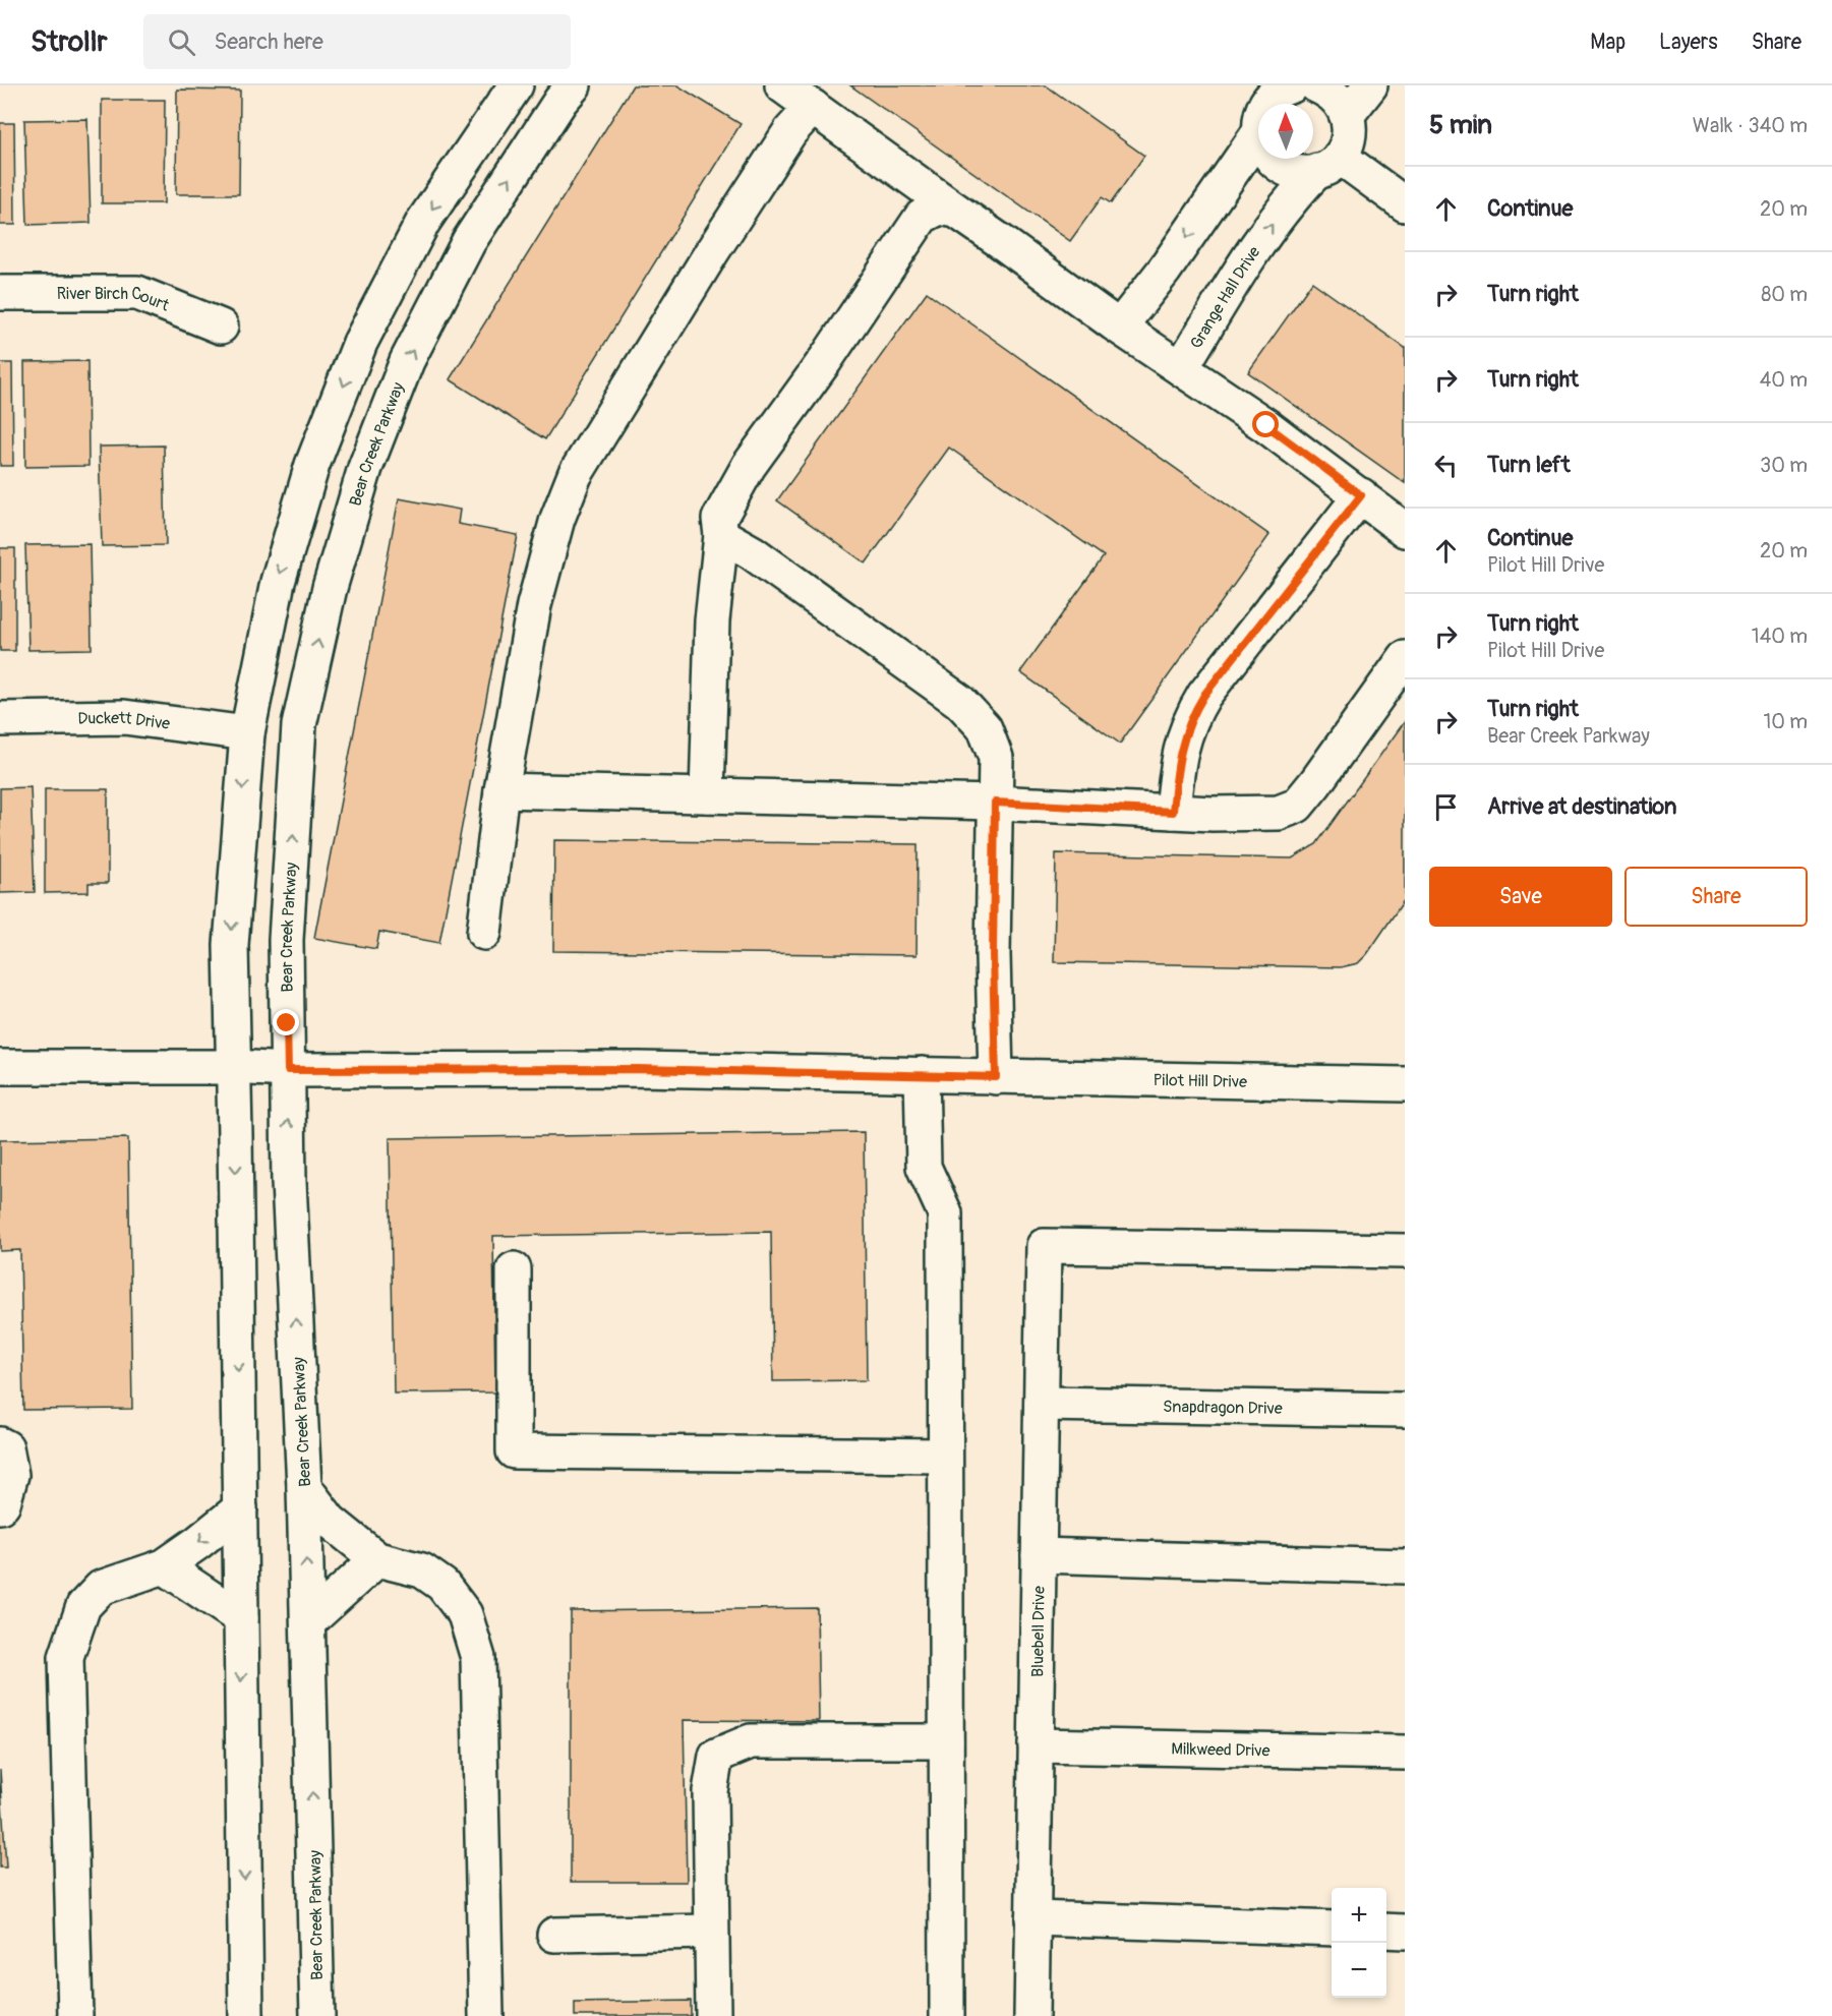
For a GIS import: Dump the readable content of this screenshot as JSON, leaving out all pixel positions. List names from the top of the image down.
{
  "streets": {
    "street": [
      "Grange Hall Drive",
      "River Birch Court",
      "Bear Creek Parkway",
      "Duckett Drive",
      "Pilot Hill Drive",
      "Snapdragon Drive",
      "Bluebell Drive",
      "Milkweed Drive"
    ]
  },
  "crossings": [
    ["Bear Creek Parkway", "Pilot Hill Drive"],
    ["Snapdragon Drive", "Bluebell Drive"],
    ["Bluebell Drive", "Milkweed Drive"]
  ],
  "north": "top",
  "page": {
    "header": "Strollr",
    "search": "Search here",
    "nav": ["Map", "Layers", "Share"],
    "heading": ["5 min", "Walk · 340 m"],
    "list": [
      ["Continue", "20 m"],
      ["Turn right", "80 m"],
      ["Turn right", "40 m"],
      ["Turn left", "30 m"],
      ["Continue", "Pilot Hill Drive", "20 m"],
      ["Turn right", "Pilot Hill Drive", "140 m"],
      ["Turn right", "Bear Creek Parkway", "10 m"],
      "Arrive at destination"
    ],
    "buttons": ["Save", "Share"],
    "map_buttons": ["+", "−"]
  }
}
